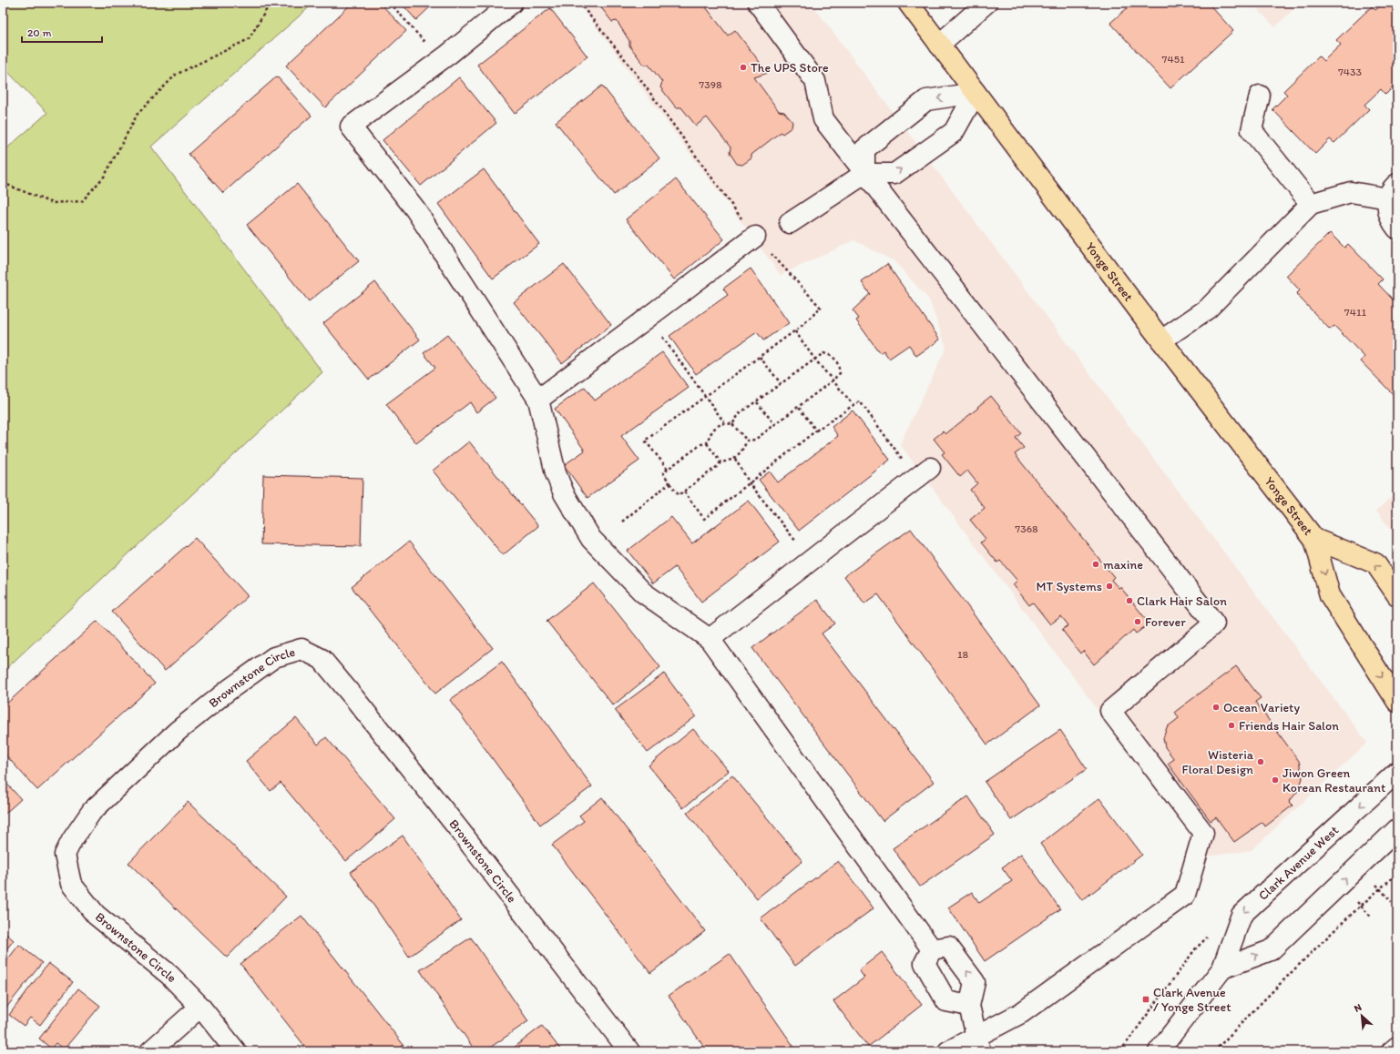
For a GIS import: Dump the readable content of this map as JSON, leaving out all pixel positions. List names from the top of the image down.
{
  "streets": {
    "main road": ["Yonge Street"],
    "street": ["Brownstone Circle", "Clark Avenue West"]
  },
  "places": {
    "other": [
      "The UPS Store",
      "maxine",
      "MT Systems",
      "Clark Hair Salon",
      "Forever",
      "Ocean Variety",
      "Friends Hair Salon",
      "Wisteria Floral Design",
      "Jiwon Green Korean Restaurant"
    ],
    "transit": ["Clark Avenue / Yonge Street"]
  },
  "house_numbers": [
    "7451",
    "7433",
    "7398",
    "7411",
    "7368",
    "18"
  ],
  "scale_bar": "20 m",
  "north": "top left"
}
